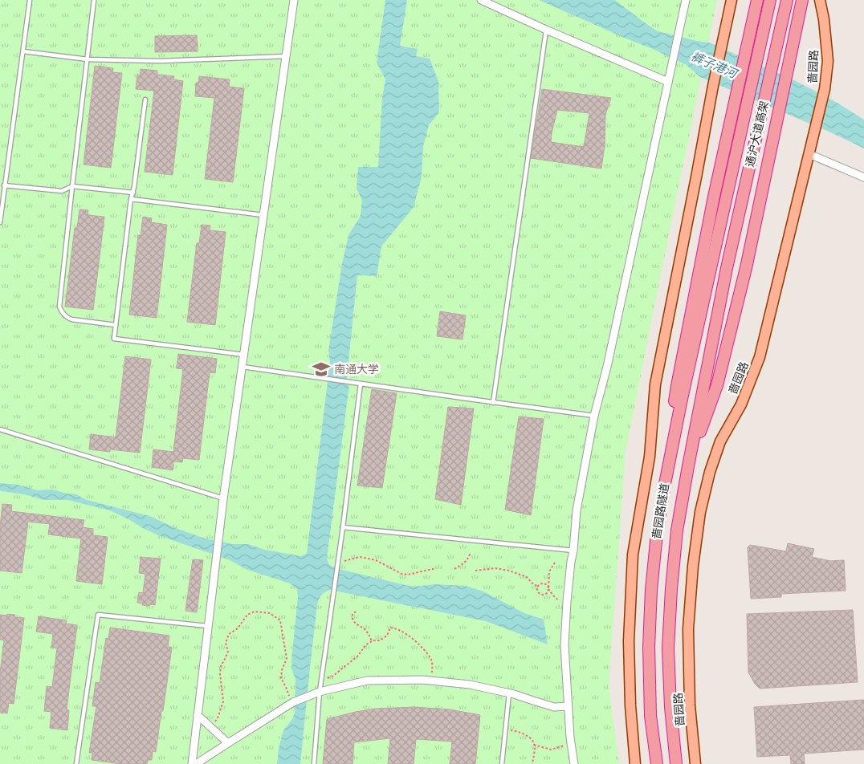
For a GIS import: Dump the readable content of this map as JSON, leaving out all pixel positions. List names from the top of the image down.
{
  "streets": {
    "highway": ["通沪大道高架", "啬园路隧道"],
    "main road": ["啬园路"]
  },
  "crossings": [
    ["通沪大道高架", "啬园路隧道"]
  ],
  "water": ["裤子港河"],
  "places": {
    "school or university": ["南通大学"]
  }
}
